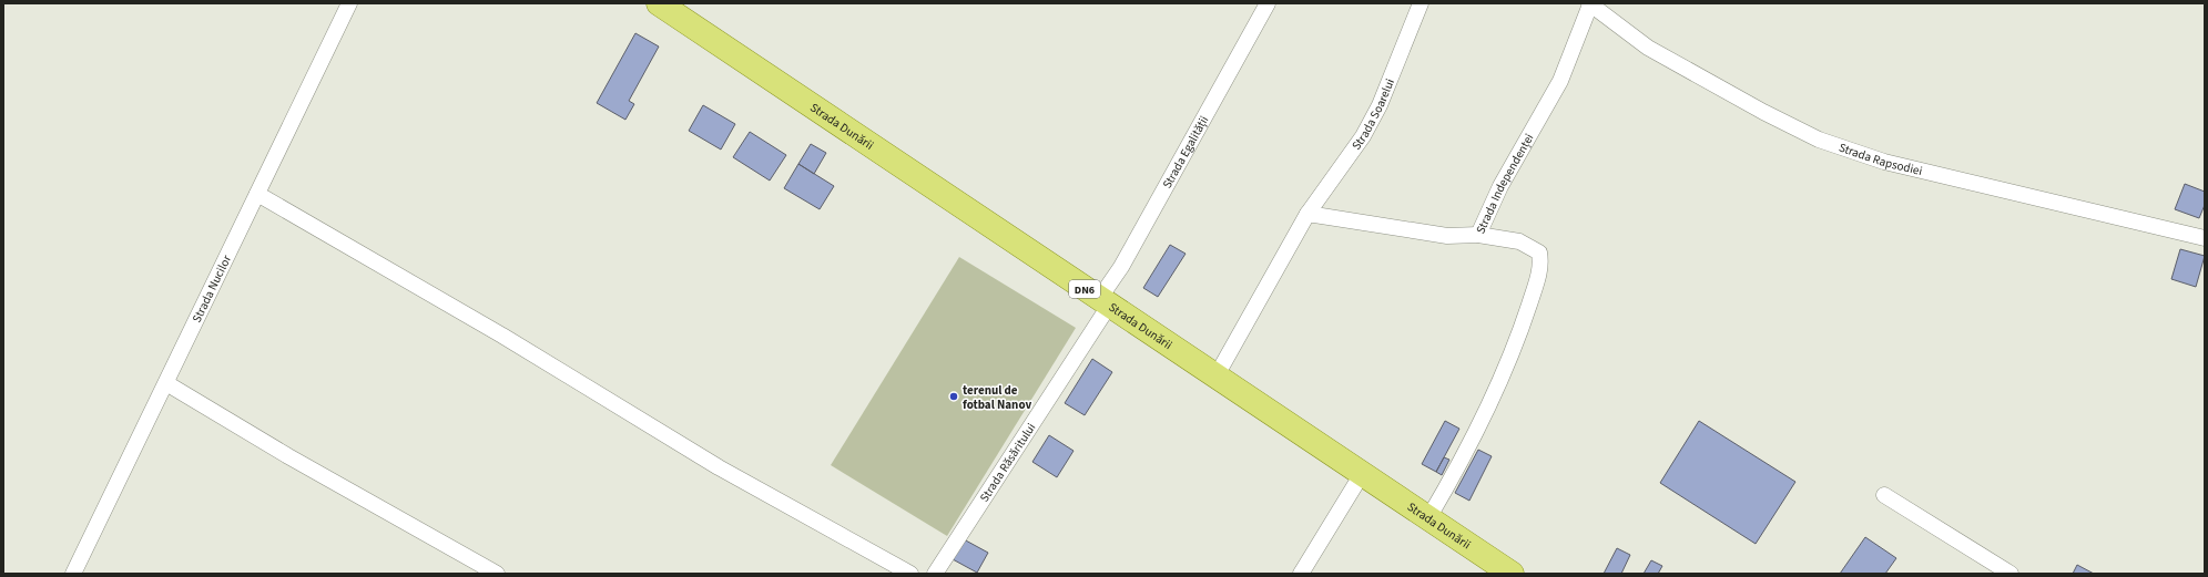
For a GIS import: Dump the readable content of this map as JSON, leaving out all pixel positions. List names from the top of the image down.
{
  "streets": {
    "main road": ["Strada Dunării", "DN6"],
    "street": [
      "Strada Soarelui",
      "Strada Egalității",
      "Strada Rapsodiei",
      "Strada Independenței",
      "Strada Nucilor",
      "Strada Răsăritului"
    ]
  },
  "crossings": [
    ["Strada Soarelui", "Strada Dunării"],
    ["Strada Dunării", "Strada Egalității"],
    ["Strada Dunării", "Strada Independenței"],
    ["Strada Dunării", "Strada Răsăritului"],
    ["Strada Egalității", "Strada Răsăritului"],
    ["Strada Rapsodiei", "Strada Independenței"]
  ],
  "places": ["terenul de fotbal Nanov"]
}
